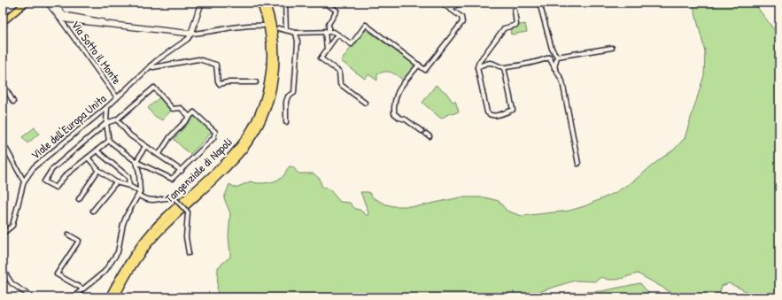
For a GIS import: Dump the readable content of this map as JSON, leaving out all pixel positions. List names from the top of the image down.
{
  "streets": {
    "highway": ["Tangenziale di Napoli"],
    "street": ["Via Sotto il Monte", "Viale dell'Europa Unita"]
  },
  "crossings": [
    ["Via Sotto il Monte", "Viale dell'Europa Unita"]
  ]
}
